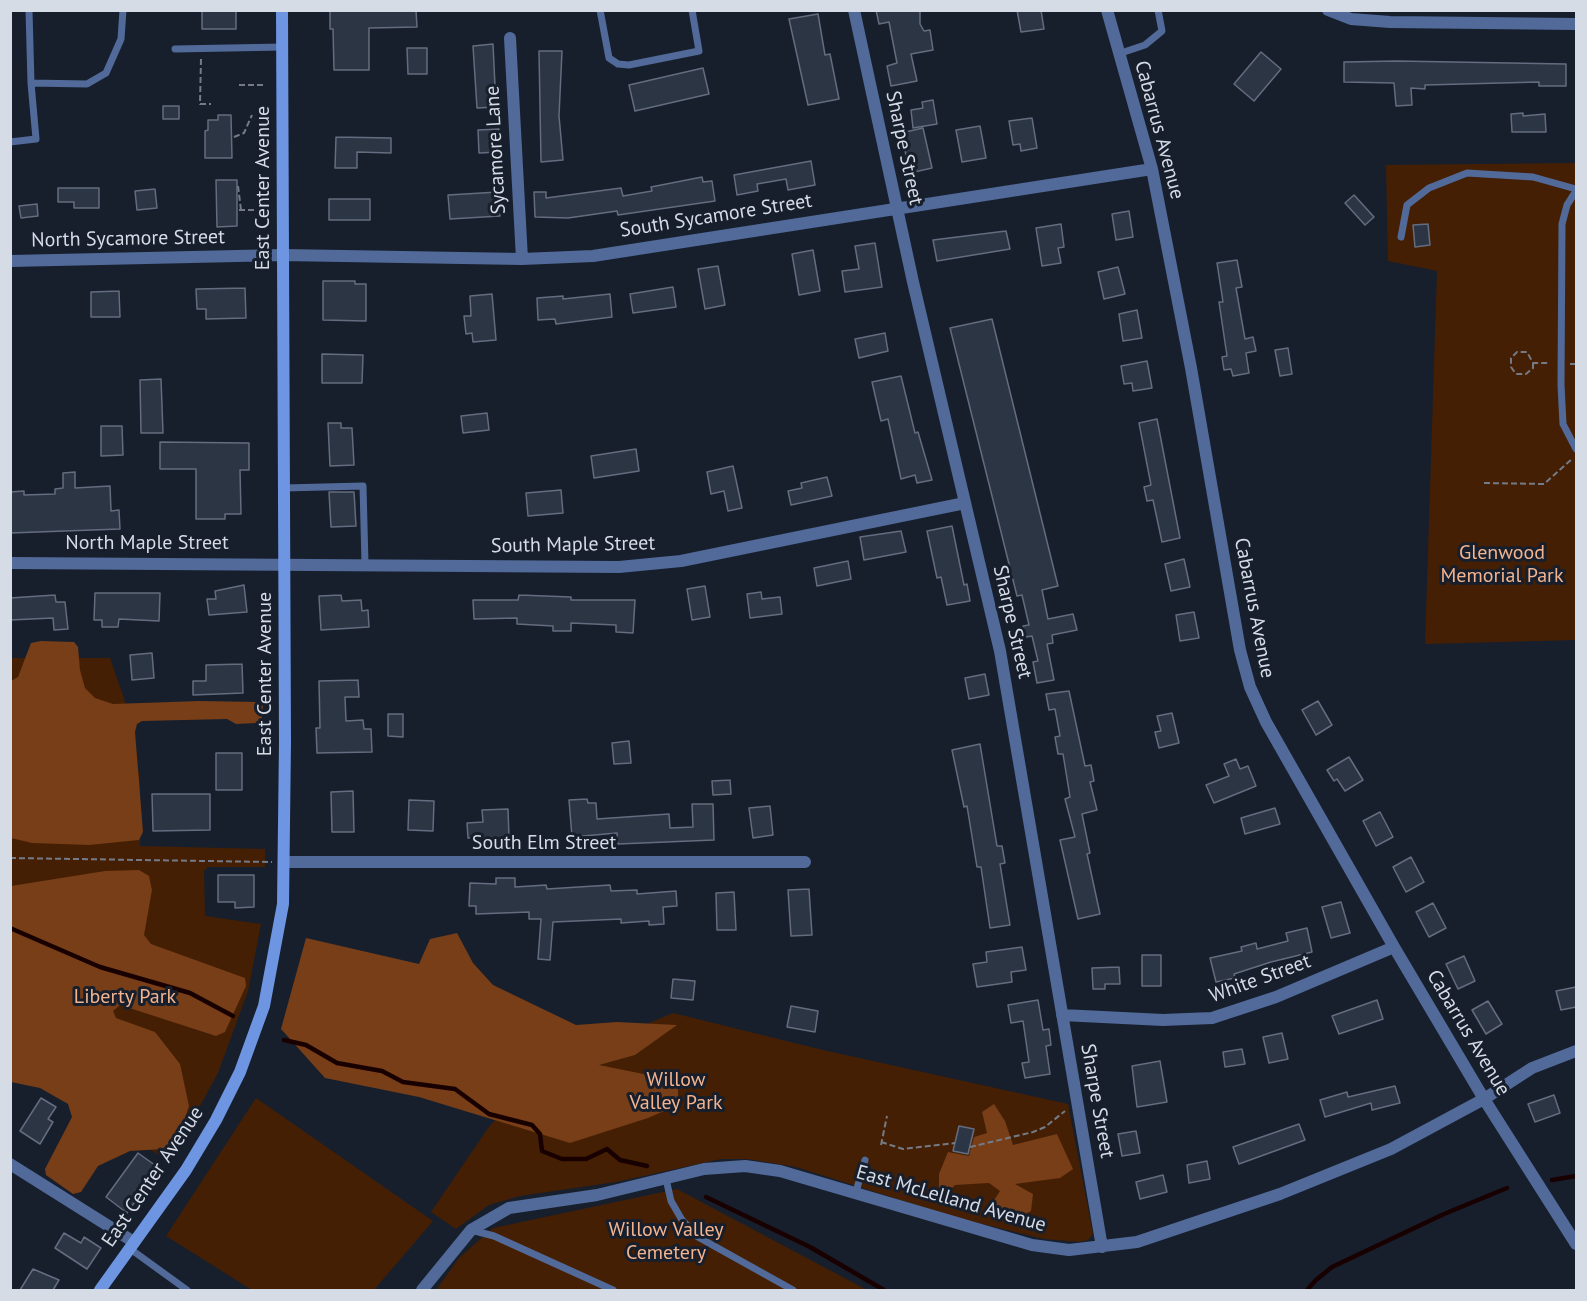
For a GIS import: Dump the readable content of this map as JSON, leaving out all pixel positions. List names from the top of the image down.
{
  "streets": {
    "street": [
      "Cabarrus Avenue",
      "Sharpe Street",
      "Sycamore Lane",
      "East Center Avenue",
      "South Sycamore Street",
      "North Sycamore Street",
      "North Maple Street",
      "South Maple Street",
      "South Elm Street",
      "White Street",
      "East McLelland Avenue"
    ]
  },
  "crossings": [
    ["Cabarrus Avenue", "South Sycamore Street"],
    ["Cabarrus Avenue", "White Street"],
    ["Cabarrus Avenue", "East McLelland Avenue"],
    ["Sharpe Street", "South Sycamore Street"],
    ["Sharpe Street", "South Maple Street"],
    ["Sharpe Street", "White Street"],
    ["Sharpe Street", "East McLelland Avenue"],
    ["Sycamore Lane", "South Sycamore Street"],
    ["East Center Avenue", "South Sycamore Street"],
    ["East Center Avenue", "North Sycamore Street"],
    ["East Center Avenue", "North Maple Street"],
    ["East Center Avenue", "South Maple Street"],
    ["East Center Avenue", "South Elm Street"],
    ["South Sycamore Street", "North Sycamore Street"],
    ["North Maple Street", "South Maple Street"]
  ],
  "parks": [
    "Glenwood Memorial Park",
    "Liberty Park",
    "Willow Valley Park",
    "Willow Valley Cemetery"
  ]
}
